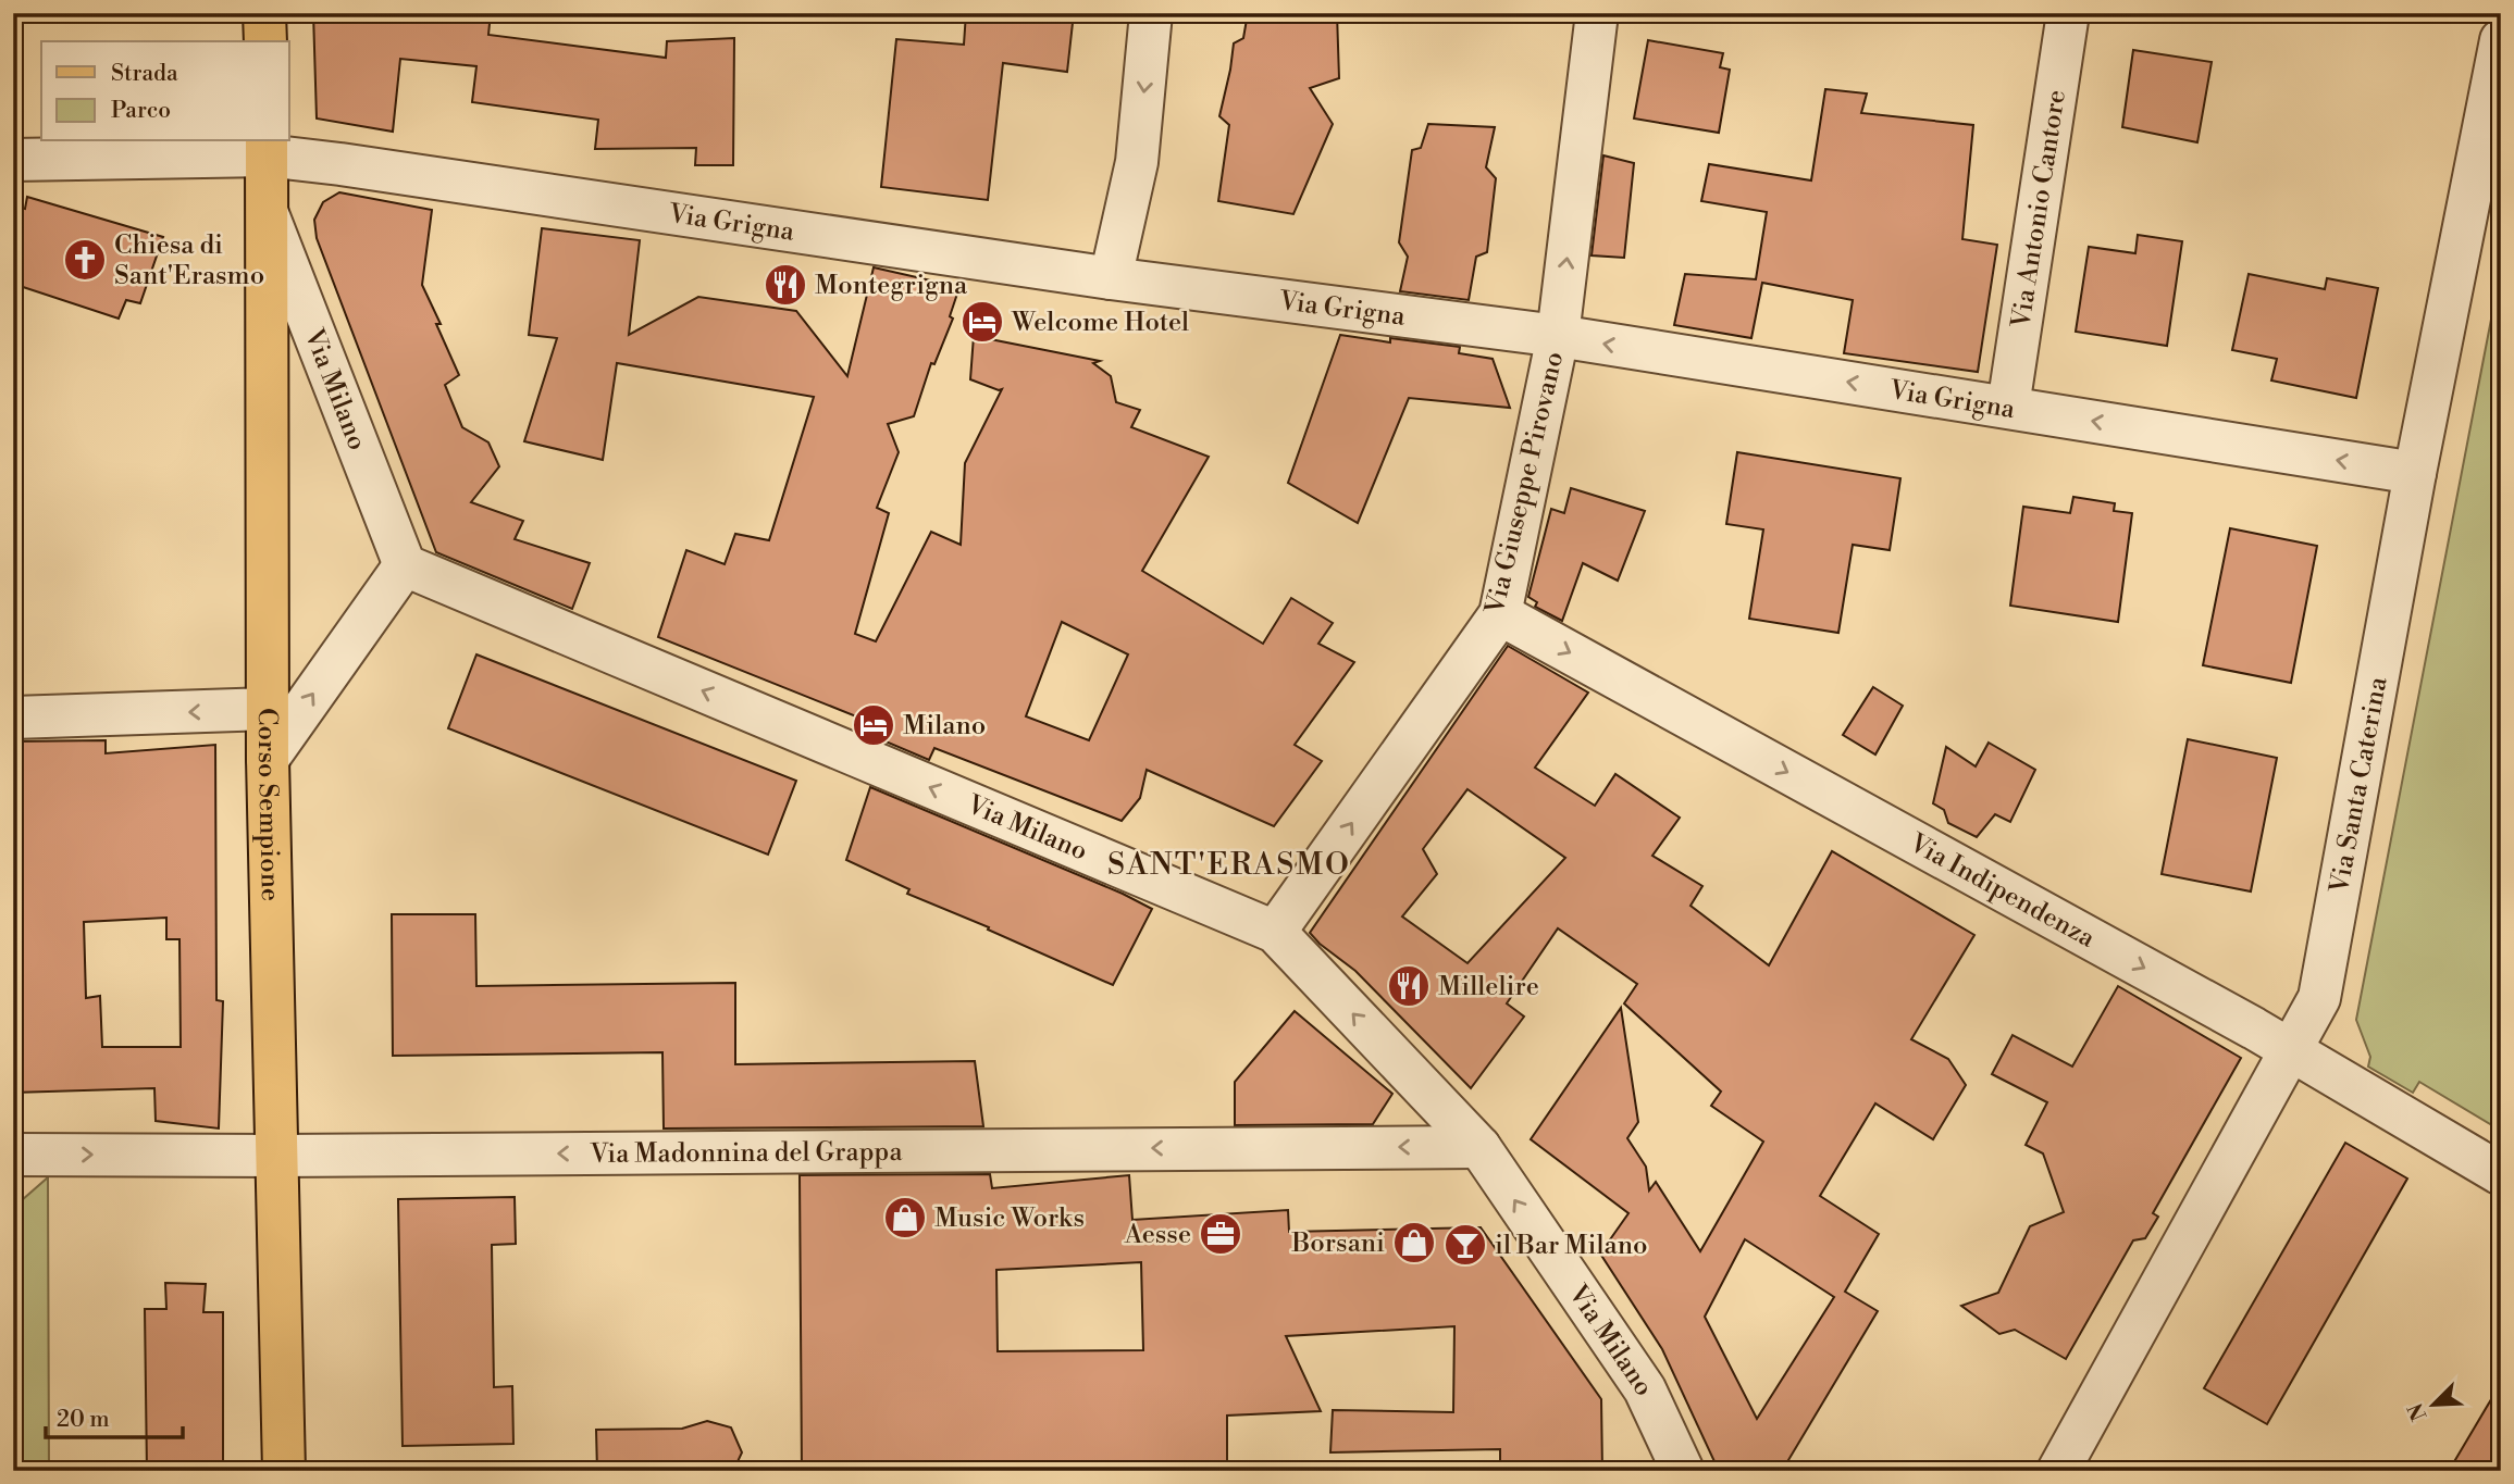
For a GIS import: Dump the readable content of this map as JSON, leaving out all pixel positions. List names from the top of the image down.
{
  "streets": {
    "main road": ["Corso Sempione"],
    "street": [
      "Via Antonio Cantore",
      "Via Grigna",
      "Via Milano",
      "Via Giuseppe Pirovano",
      "Via Santa Caterina",
      "Via Indipendenza",
      "Via Madonnina del Grappa"
    ]
  },
  "crossings": [
    ["Via Antonio Cantore", "Via Grigna"],
    ["Via Grigna", "Via Giuseppe Pirovano"],
    ["Via Grigna", "Via Santa Caterina"],
    ["Via Grigna", "Corso Sempione"],
    ["Via Milano", "Via Giuseppe Pirovano"],
    ["Via Milano", "Corso Sempione"],
    ["Via Milano", "Via Madonnina del Grappa"],
    ["Via Giuseppe Pirovano", "Via Indipendenza"],
    ["Via Santa Caterina", "Via Indipendenza"],
    ["Corso Sempione", "Via Madonnina del Grappa"]
  ],
  "one_way": [
    "Via Grigna",
    "Via Milano",
    "Via Giuseppe Pirovano",
    "Via Indipendenza"
  ],
  "districts": ["SANT'ERASMO"],
  "places": {
    "church": ["Chiesa di Sant'Erasmo"],
    "restaurant": ["Montegrigna", "Millelire"],
    "hotel": ["Welcome Hotel", "Milano"],
    "shop": ["Music Works", "Borsani"],
    "office": ["Aesse"],
    "bar": ["il Bar Milano"]
  },
  "legend": ["Strada", "Parco"],
  "scale_bar": "20 m",
  "north": "bottom left"
}
